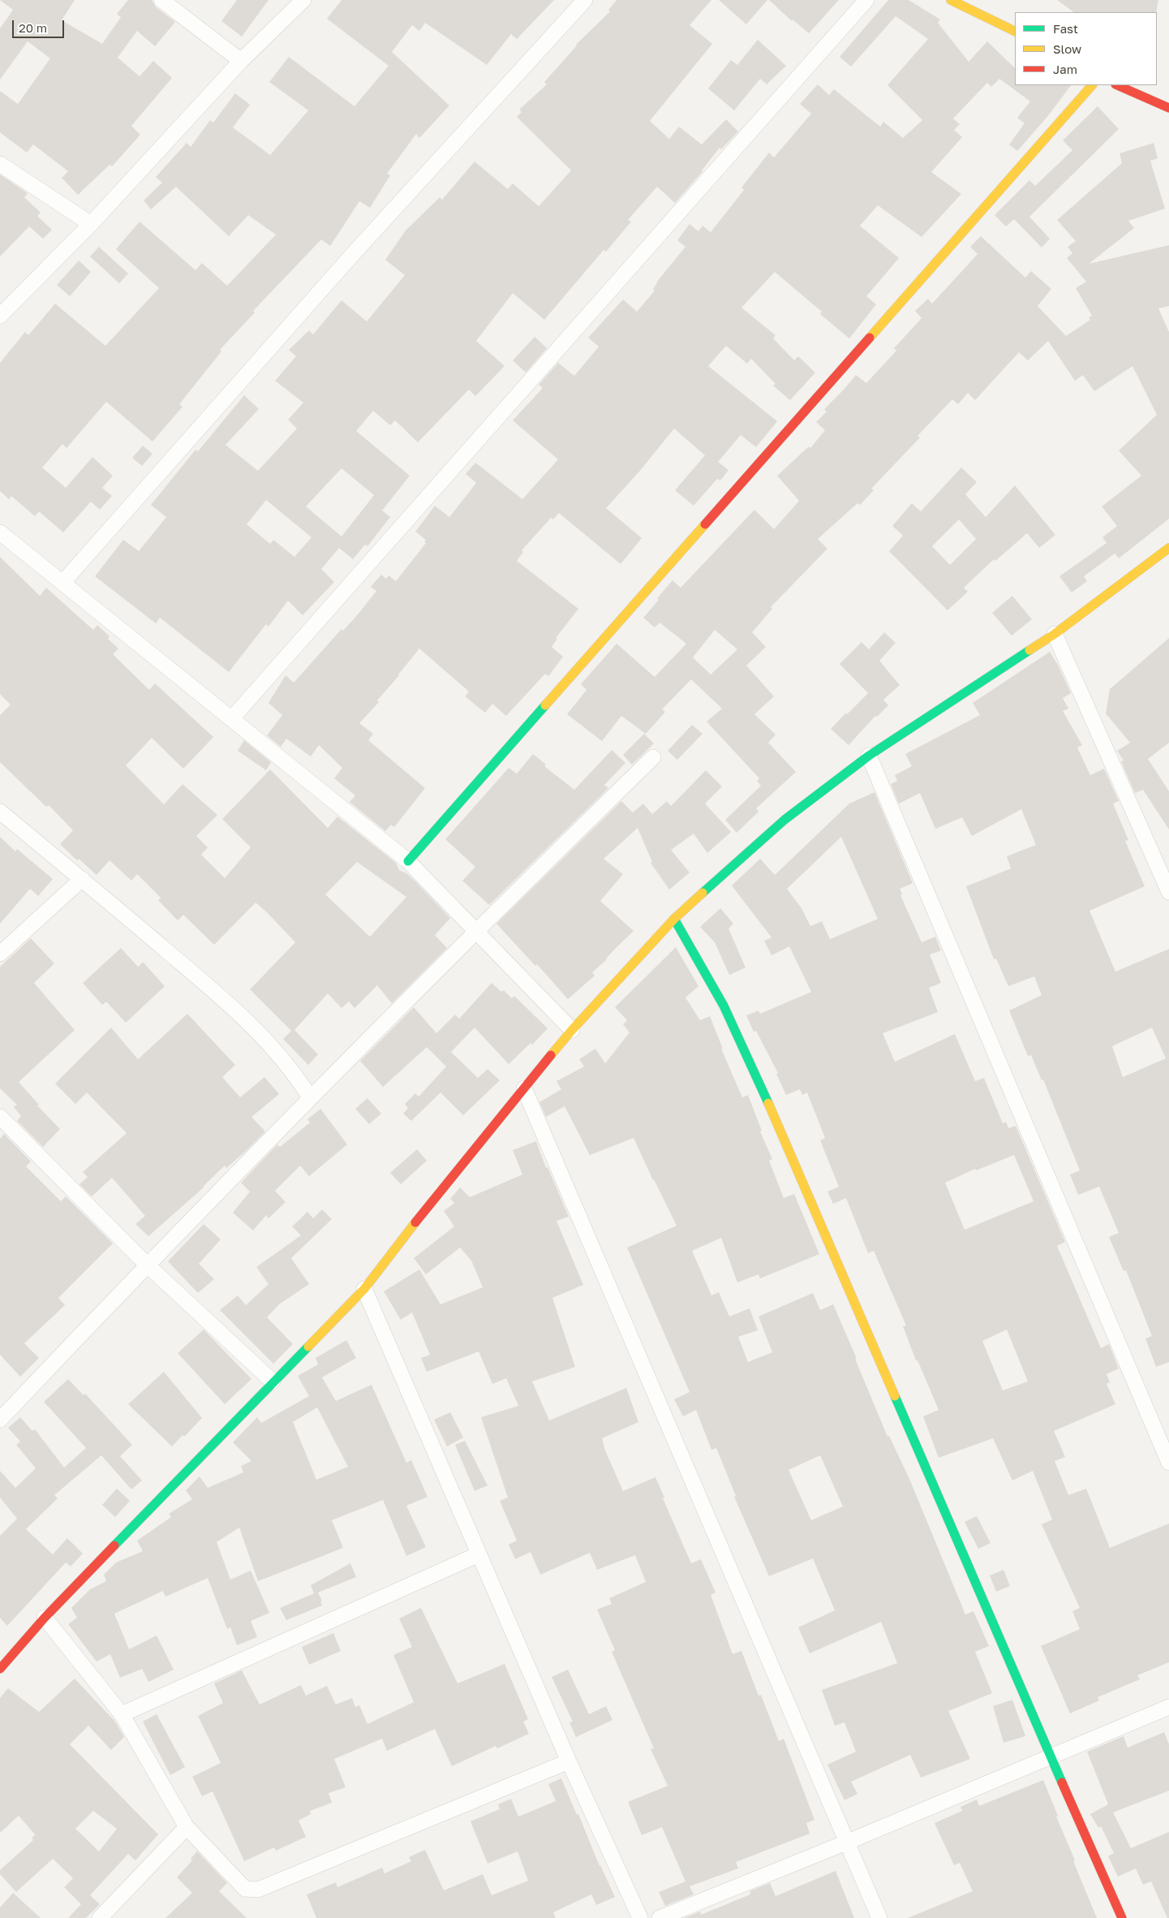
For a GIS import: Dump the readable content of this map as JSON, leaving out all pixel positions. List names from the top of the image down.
{
  "legend": ["Fast", "Slow", "Jam"],
  "scale_bar": "20 m"
}
